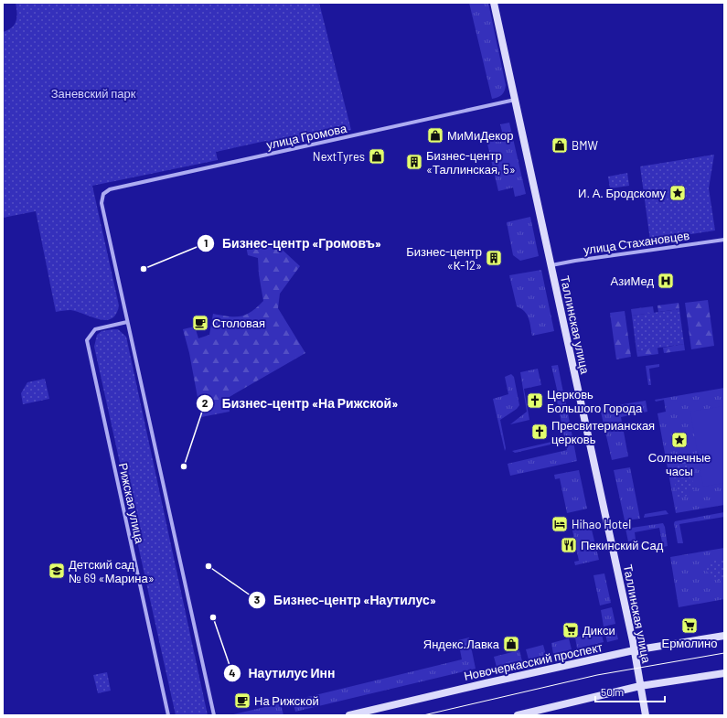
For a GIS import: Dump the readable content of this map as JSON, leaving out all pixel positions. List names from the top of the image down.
{
  "streets": {
    "street": [
      "улица Громова",
      "улица Стахановцев",
      "Таллинская улица",
      "Рижская улица",
      "Новочеркасский проспект"
    ]
  },
  "crossings": [
    ["улица Громова", "Таллинская улица"],
    ["улица Громова", "Рижская улица"],
    ["улица Стахановцев", "Таллинская улица"],
    ["Таллинская улица", "Новочеркасский проспект"]
  ],
  "parks": ["Заневский парк"],
  "places": {
    "shop": [
      "МиМиДекор",
      "BMW",
      "NextTyres",
      "Яндекс.Лавка"
    ],
    "building": ["Бизнес-центр «Таллинская, 5»", "Бизнес-центр «К-12»"],
    "place": ["И. А. Бродскому", "Солнечные часы"],
    "other": [
      "Бизнес-центр «Громовъ»",
      "Бизнес-центр «На Рижской»",
      "Бизнес-центр «Наутилус»",
      "Наутилус Инн"
    ],
    "hospital": ["АзиМед"],
    "cafe": ["Столовая", "На Рижской"],
    "church": ["Церковь Большого Города", "Пресвитерианская церковь"],
    "hotel": ["Hihao Hotel"],
    "restaurant": ["Пекинский Сад"],
    "school or university": ["Детский сад № 69 «Марина»"],
    "supermarket": ["Ермолино", "Дикси"]
  },
  "scale_bar": "50 m"
}
